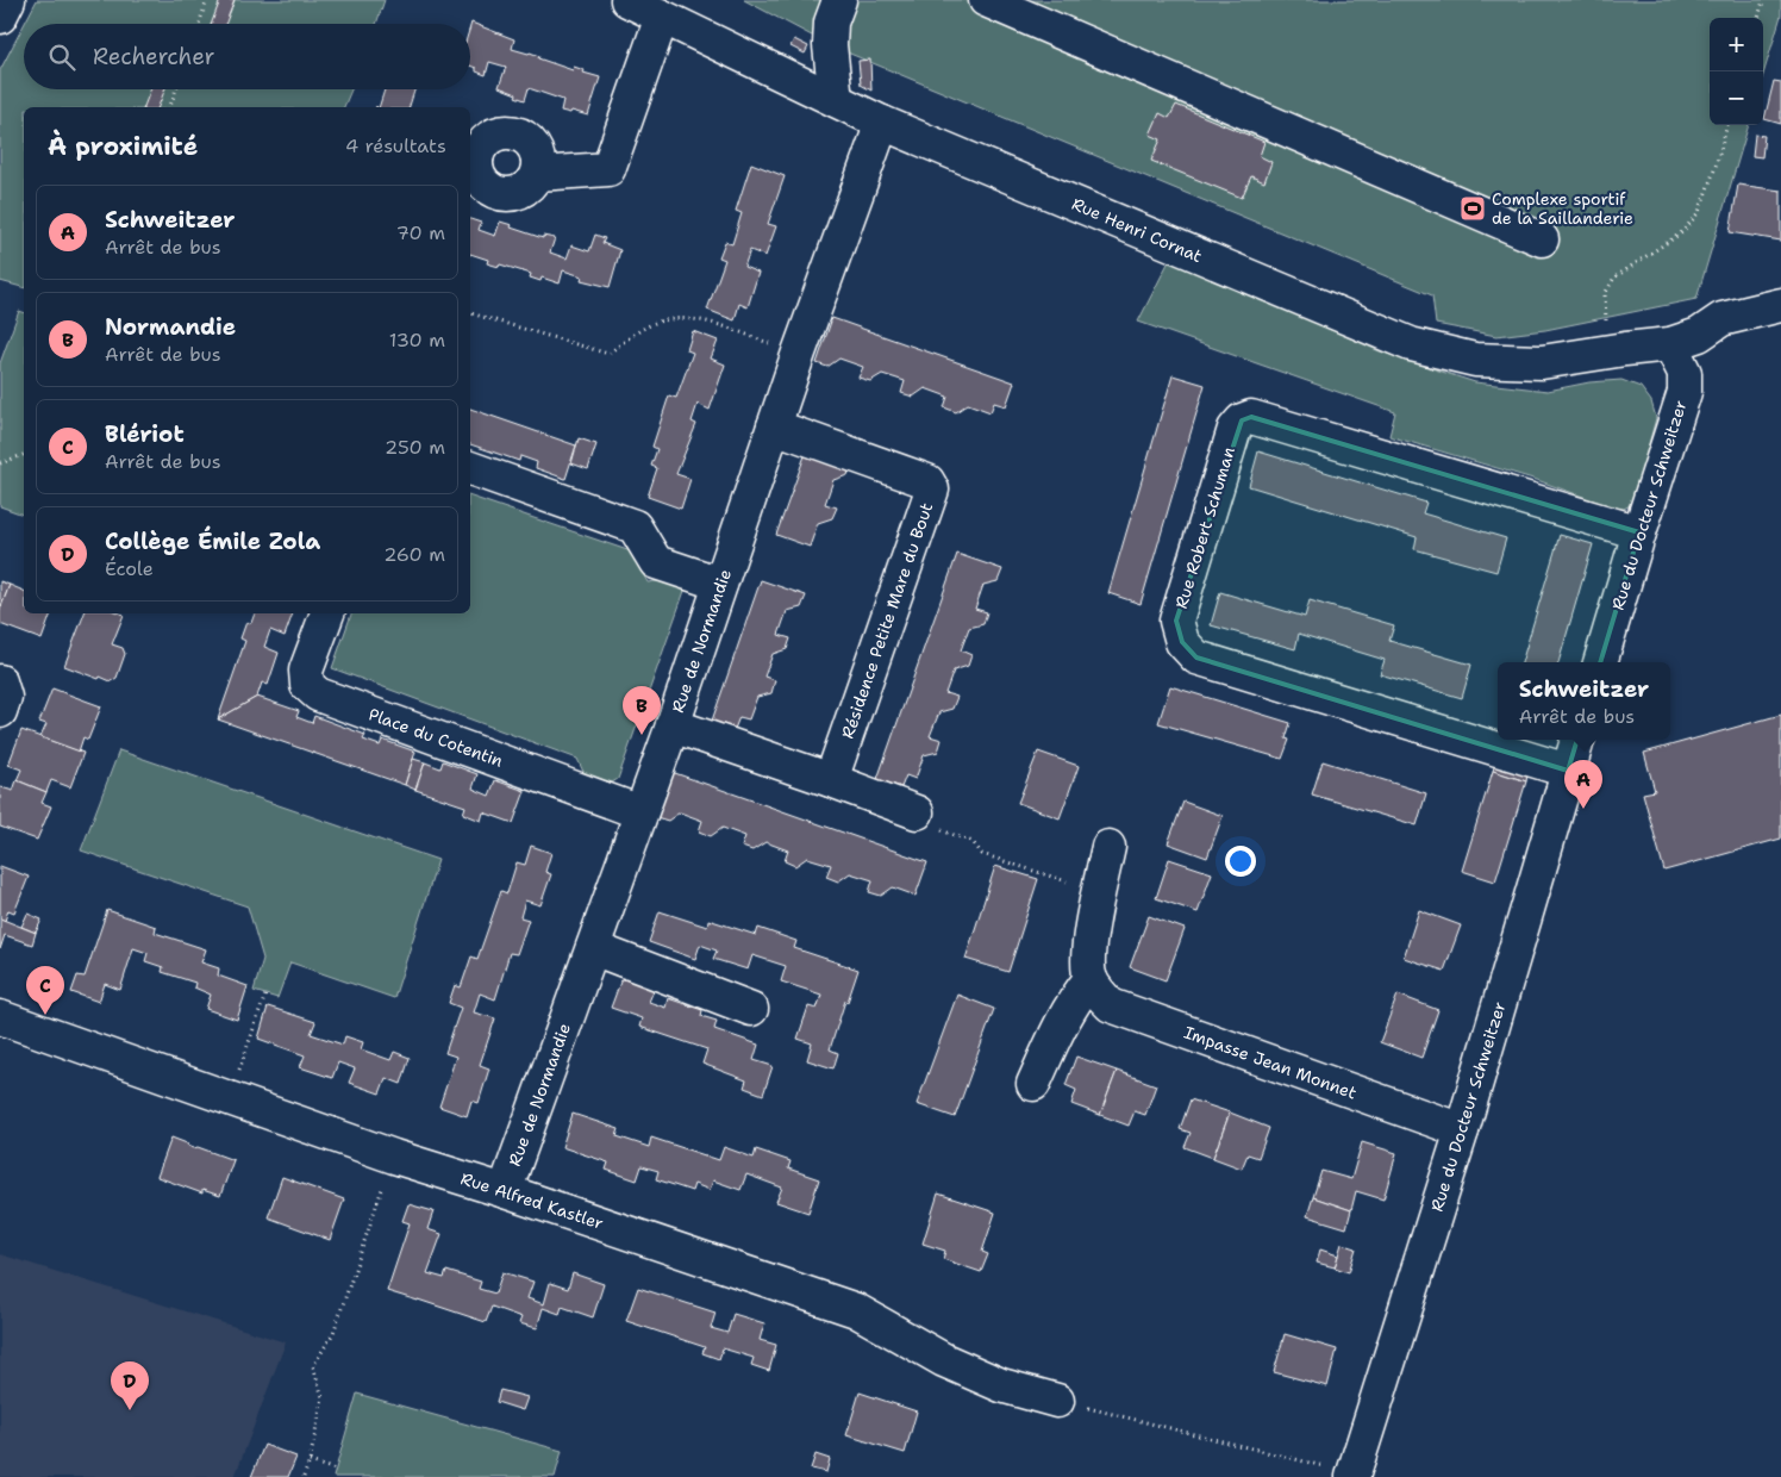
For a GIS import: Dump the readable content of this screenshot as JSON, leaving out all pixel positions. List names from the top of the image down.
{
  "streets": {
    "street": [
      "Rue Henri Cornat",
      "Rue du Docteur Schweitzer",
      "Rue Robert Schuman",
      "Résidence Petite Mare du Bout",
      "Rue de Normandie",
      "Place du Cotentin",
      "Impasse Jean Monnet",
      "Rue Alfred Kastler"
    ]
  },
  "crossings": [
    ["Rue Henri Cornat", "Rue du Docteur Schweitzer"],
    ["Rue Henri Cornat", "Rue de Normandie"],
    ["Rue du Docteur Schweitzer", "Rue Robert Schuman"],
    ["Rue du Docteur Schweitzer", "Impasse Jean Monnet"],
    ["Résidence Petite Mare du Bout", "Rue de Normandie"],
    ["Rue de Normandie", "Place du Cotentin"],
    ["Rue de Normandie", "Rue Alfred Kastler"]
  ],
  "places": {
    "sports": ["Complexe sportif de la Saillanderie"]
  },
  "page": {
    "map_buttons": ["+", "−"],
    "search": "Rechercher",
    "heading": ["À proximité", "4 résultats"],
    "list": [
      {
        "mark": "A",
        "name": "Schweitzer",
        "note": "Arrêt de bus",
        "value": "70 m"
      },
      {
        "mark": "B",
        "name": "Normandie",
        "note": "Arrêt de bus",
        "value": "130 m"
      },
      {
        "mark": "C",
        "name": "Blériot",
        "note": "Arrêt de bus",
        "value": "250 m"
      },
      {
        "mark": "D",
        "name": "Collège Émile Zola",
        "note": "École",
        "value": "260 m"
      }
    ],
    "popup": ["Schweitzer", "Arrêt de bus"],
    "pins": [
      "B",
      "A",
      "C",
      "D"
    ]
  }
}
